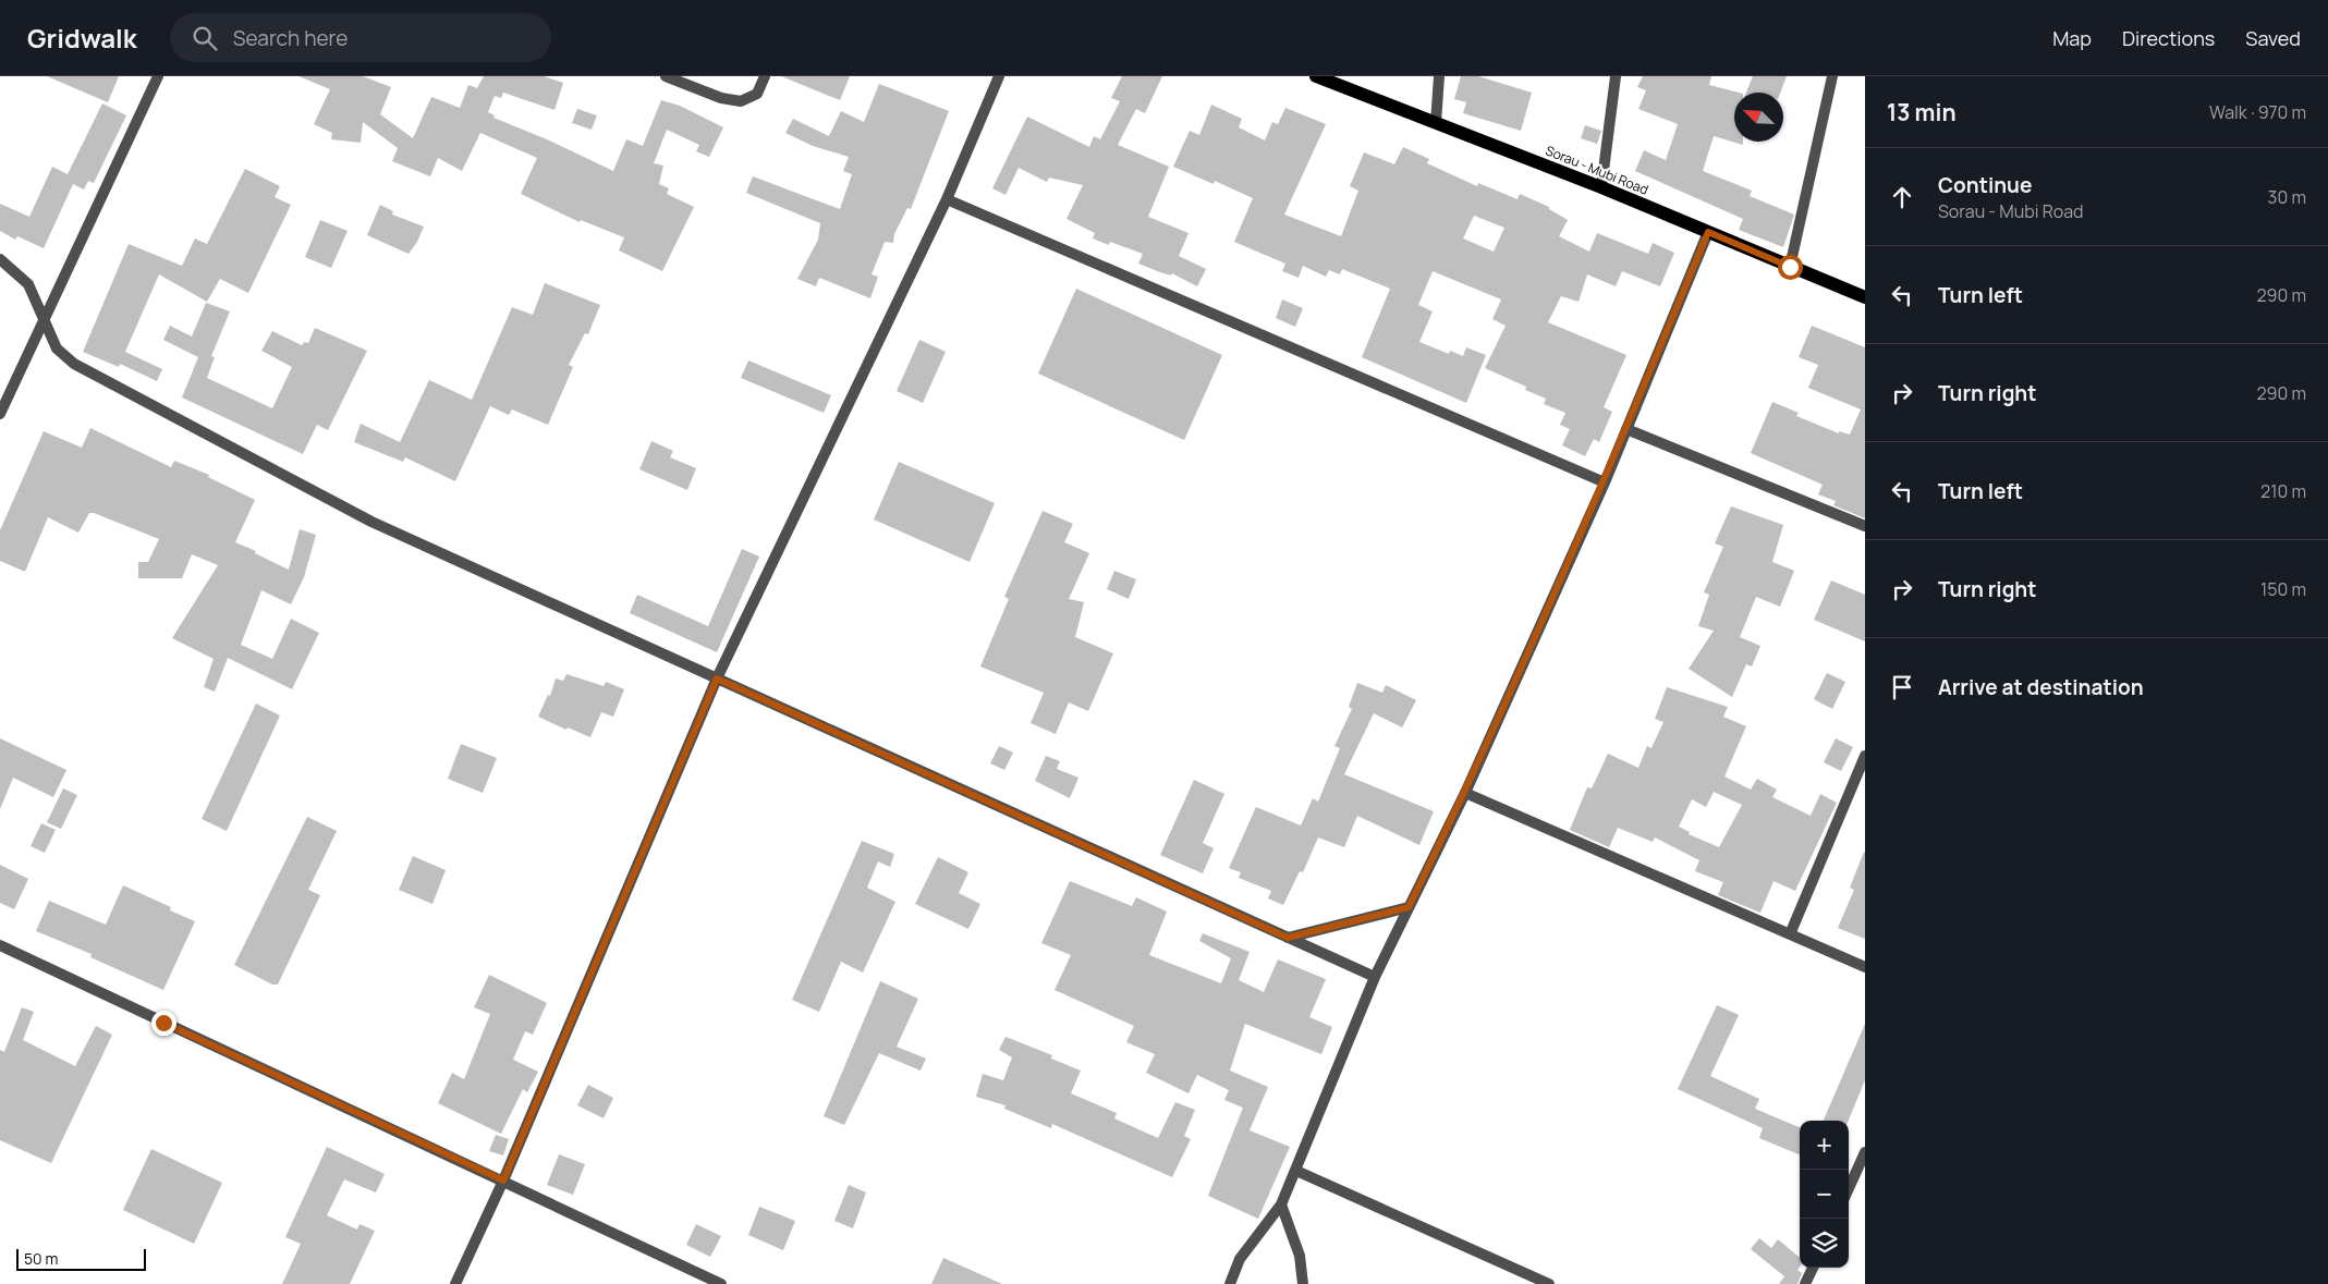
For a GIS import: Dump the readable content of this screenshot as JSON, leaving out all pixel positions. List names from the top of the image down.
{
  "streets": {
    "main road": ["Sorau - Mubi Road"]
  },
  "scale_bar": "50 m",
  "north": "top left",
  "page": {
    "header": "Gridwalk",
    "search": "Search here",
    "nav": ["Map", "Directions", "Saved"],
    "heading": ["13 min", "Walk · 970 m"],
    "list": [
      ["Continue", "Sorau - Mubi Road", "30 m"],
      ["Turn left", "290 m"],
      ["Turn right", "290 m"],
      ["Turn left", "210 m"],
      ["Turn right", "150 m"],
      "Arrive at destination"
    ],
    "map_buttons": ["+", "−"],
    "scale": "50 m"
  }
}
